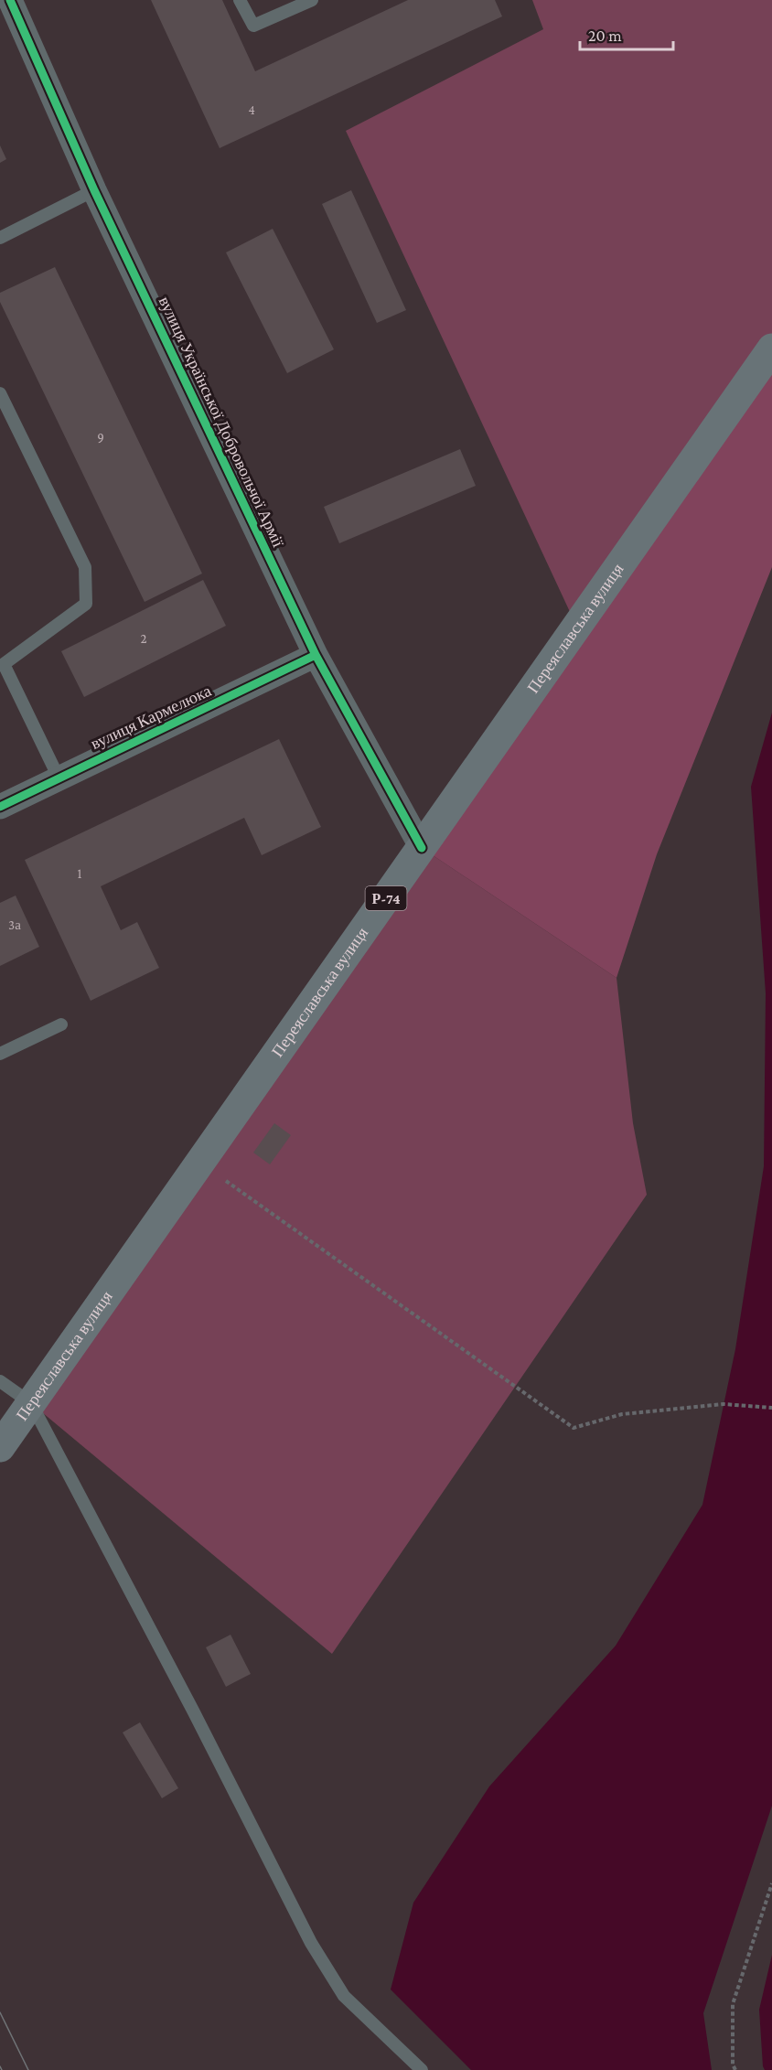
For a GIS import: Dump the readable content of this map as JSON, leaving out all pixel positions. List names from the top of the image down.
{
  "streets": {
    "main road": ["Переяславська вулиця", "Р-74"],
    "street": ["вулиця Української Добровольчої Армії", "вулиця Кармелюка"]
  },
  "crossings": [
    ["вулиця Української Добровольчої Армії", "Переяславська вулиця"],
    ["вулиця Української Добровольчої Армії", "вулиця Кармелюка"]
  ],
  "house_numbers": [
    "4",
    "9",
    "2",
    "1",
    "3а"
  ],
  "scale_bar": "20 m"
}
